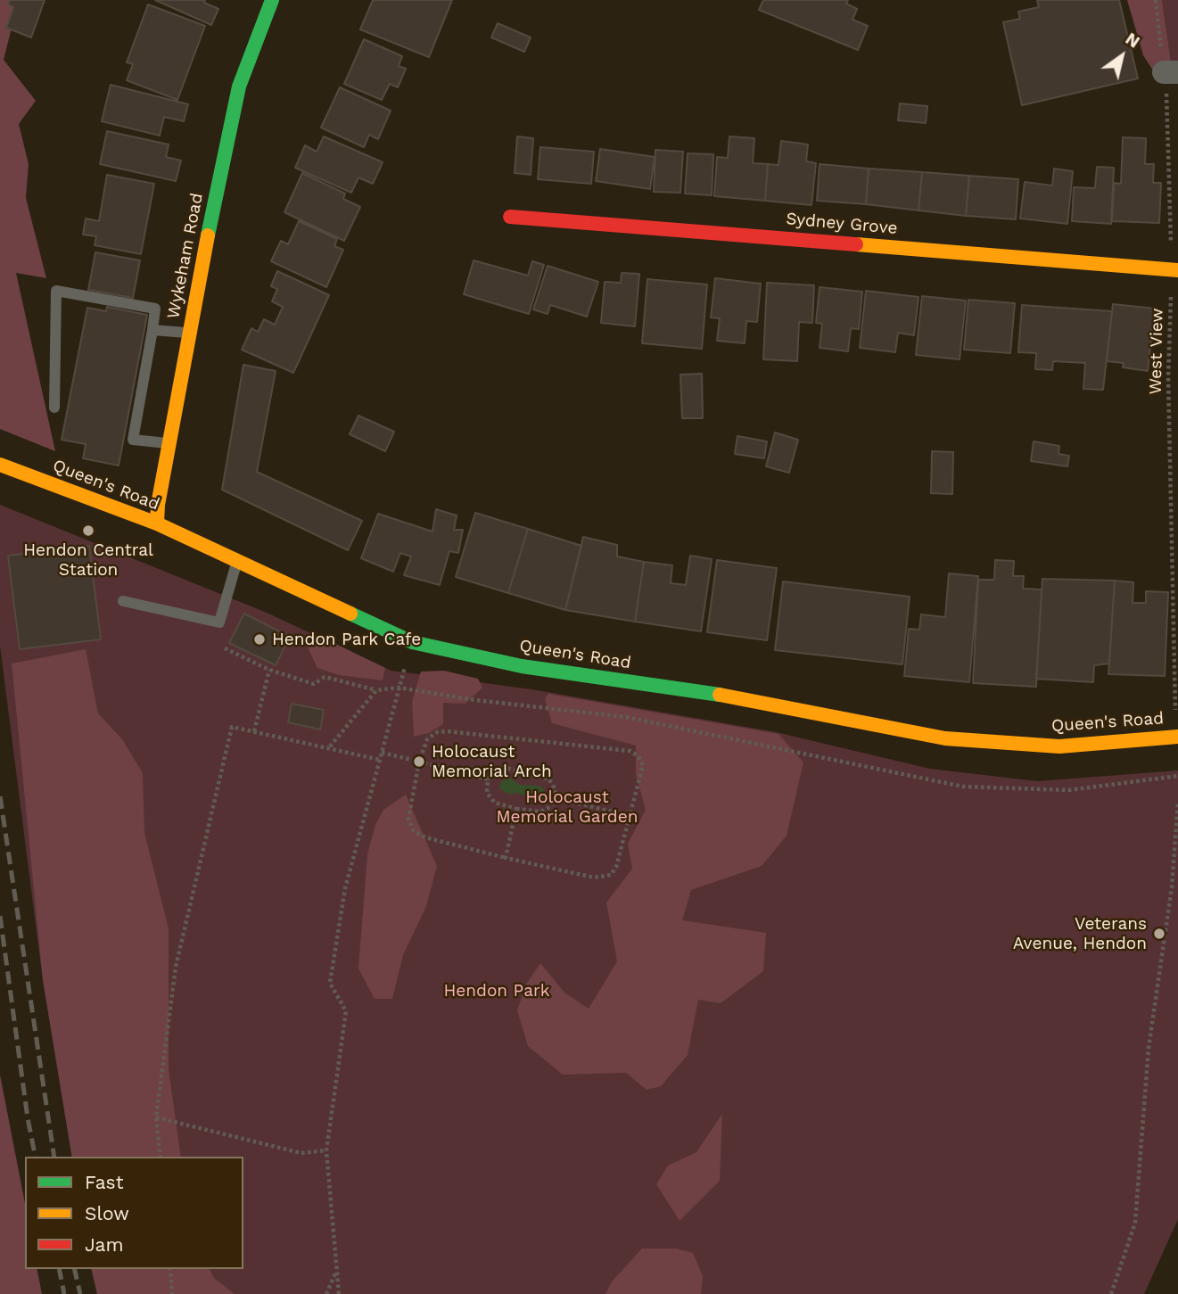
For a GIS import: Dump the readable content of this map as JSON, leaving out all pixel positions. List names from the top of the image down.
{
  "streets": {
    "main road": ["Sydney Grove", "Wykeham Road", "Queen's Road"],
    "path": ["West View"]
  },
  "crossings": [
    ["Sydney Grove", "West View"],
    ["Wykeham Road", "Queen's Road"]
  ],
  "parks": ["Holocaust Memorial Garden", "Hendon Park"],
  "places": [
    "Hendon Central Station",
    "Hendon Park Cafe",
    "Holocaust Memorial Arch",
    "Veterans Avenue, Hendon"
  ],
  "legend": ["Fast", "Slow", "Jam"],
  "north": "top right"
}
